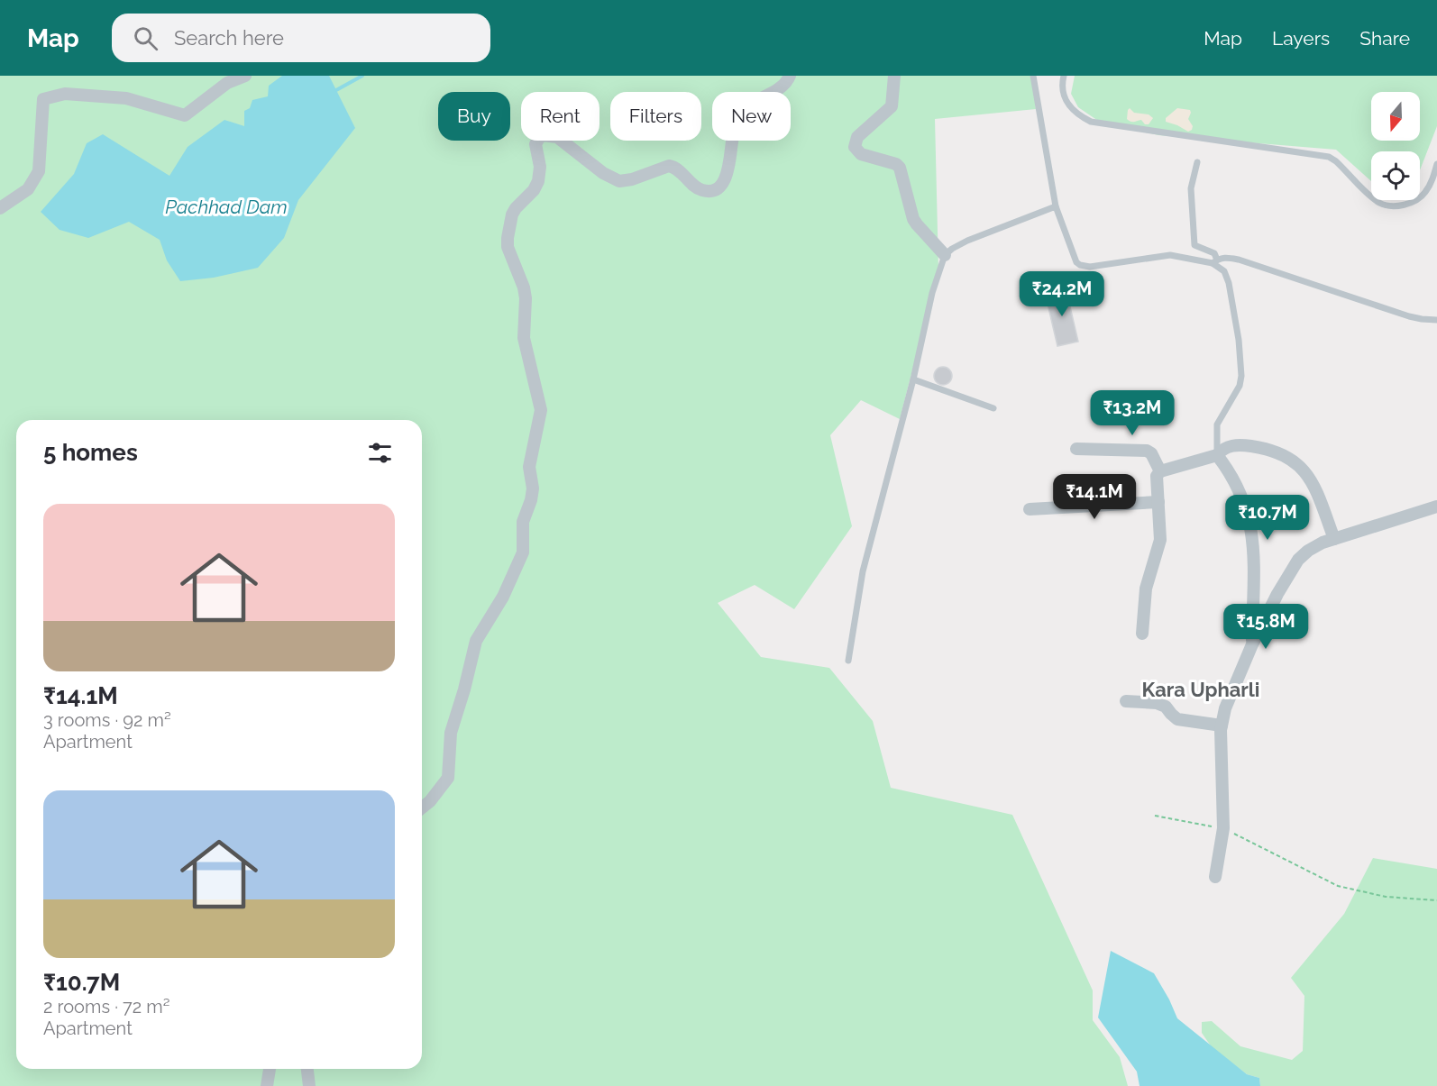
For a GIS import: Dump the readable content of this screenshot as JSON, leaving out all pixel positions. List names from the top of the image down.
{
  "districts": ["Kara Upharli"],
  "water": ["Pachhad Dam"],
  "north": "bottom",
  "page": {
    "header": "Map",
    "search": "Search here",
    "nav": ["Map", "Layers", "Share"],
    "chip": [
      "Buy",
      "Rent",
      "Filters",
      "New"
    ],
    "price": [
      "₹24.2M",
      "₹13.2M",
      "₹14.1M",
      "₹10.7M",
      "₹15.8M"
    ],
    "heading": "5 homes",
    "list": [
      {
        "name": "₹14.1M",
        "note": "3 rooms · 92 m² · Apartment"
      },
      {
        "name": "₹10.7M",
        "note": "2 rooms · 72 m² · Apartment"
      }
    ]
  }
}
